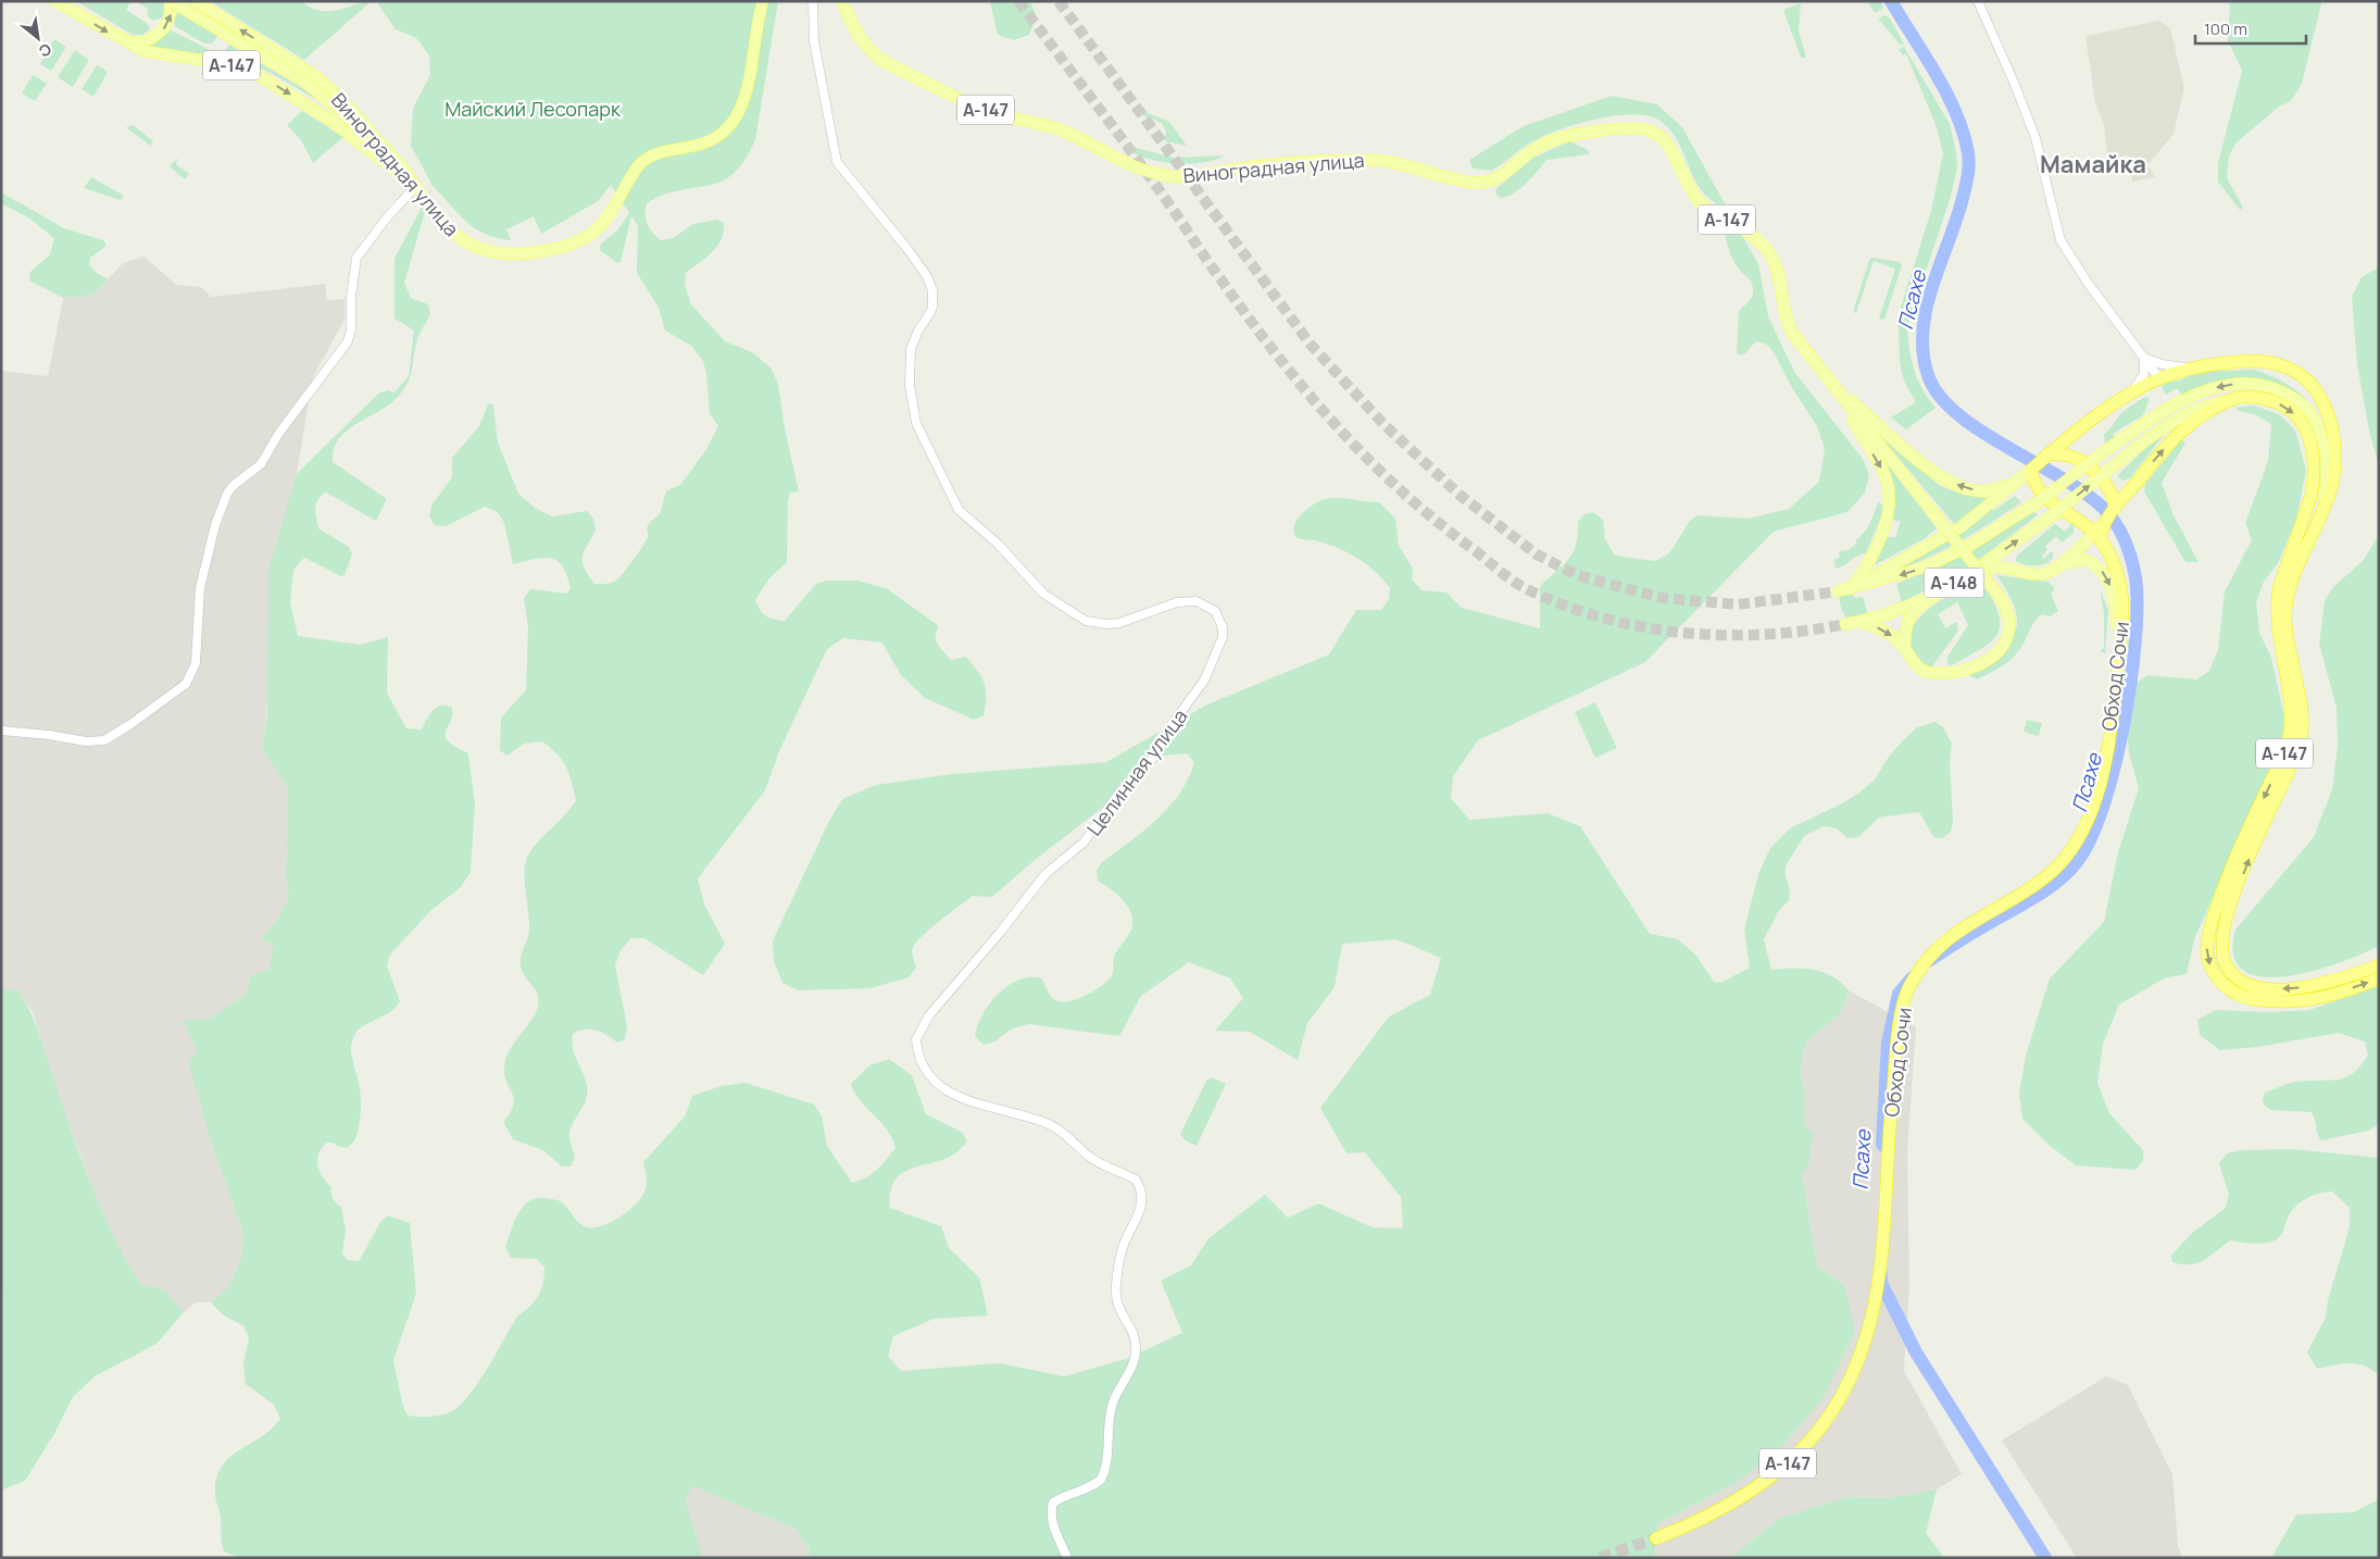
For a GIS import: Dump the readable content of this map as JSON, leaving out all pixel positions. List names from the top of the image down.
{
  "streets": {
    "highway": ["А-147", "Обход Сочи"],
    "main road": ["Виноградная улица", "А-148"],
    "street": ["Целинная улица"]
  },
  "crossings": [
    ["А-147", "Виноградная улица"],
    ["А-147", "А-148"],
    ["А-147", "Обход Сочи"]
  ],
  "districts": ["Мамайка"],
  "water": ["Псахе"],
  "parks": ["Майский Лесопарк"],
  "scale_bar": "100 m",
  "north": "bottom right"
}
